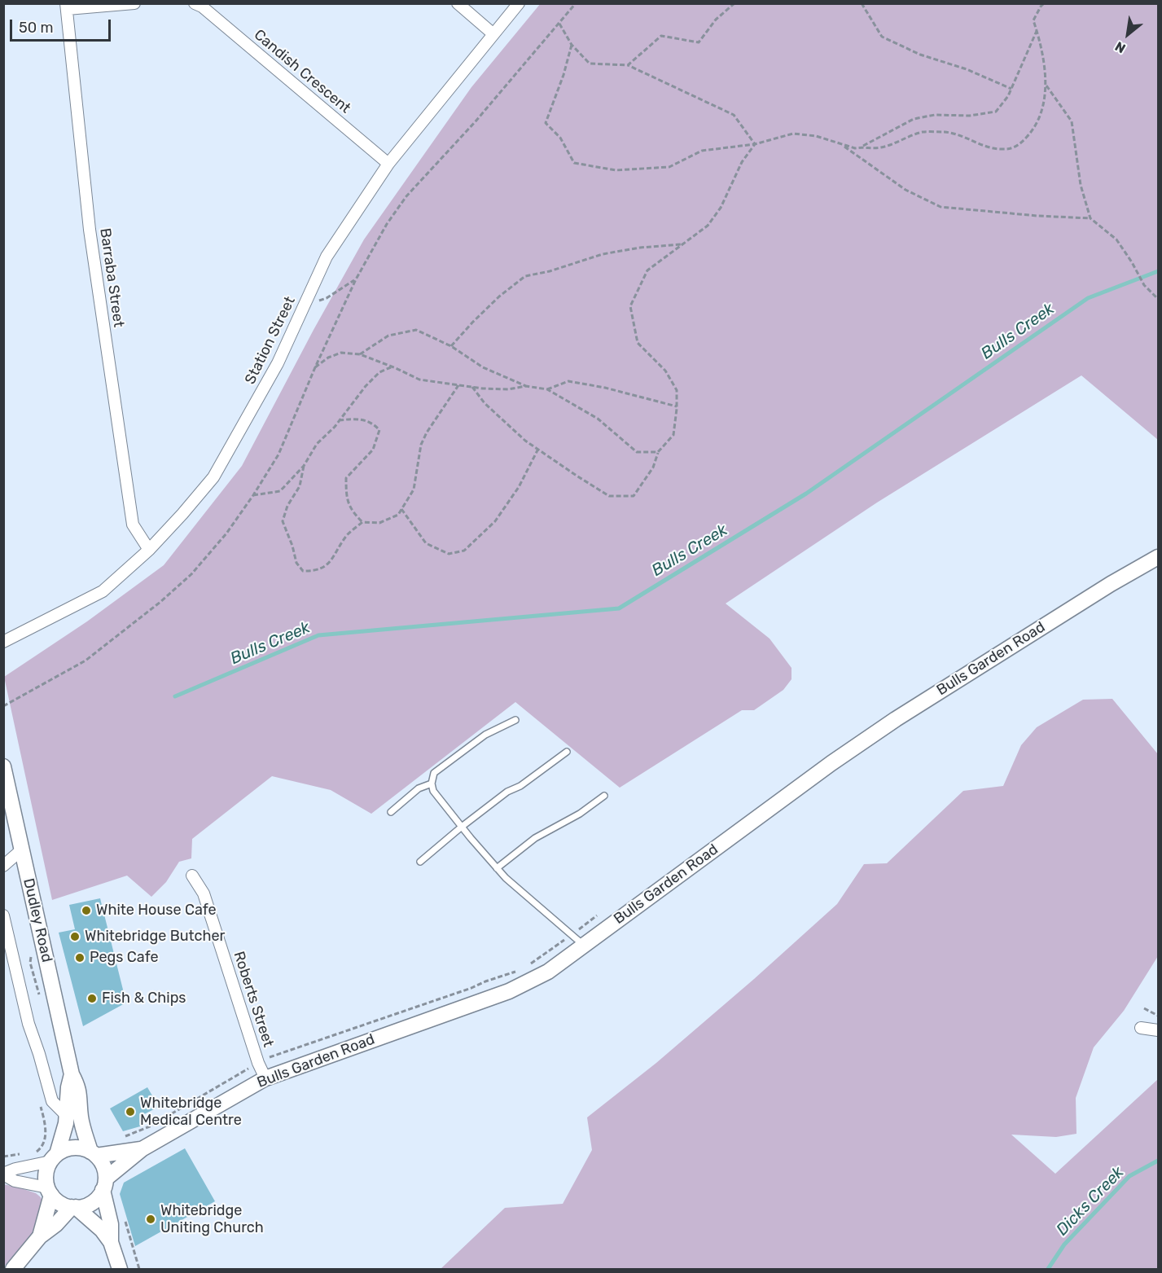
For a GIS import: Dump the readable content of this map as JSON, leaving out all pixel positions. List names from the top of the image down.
{
  "streets": {
    "main road": ["Bulls Garden Road", "Dudley Road"],
    "street": [
      "Candish Crescent",
      "Barraba Street",
      "Station Street",
      "Roberts Street"
    ]
  },
  "crossings": [
    ["Candish Crescent", "Station Street"],
    ["Barraba Street", "Station Street"],
    ["Bulls Garden Road", "Dudley Road"],
    ["Bulls Garden Road", "Roberts Street"]
  ],
  "water": ["Bulls Creek", "Dicks Creek"],
  "places": [
    "White House Cafe",
    "Whitebridge Butcher",
    "Pegs Cafe",
    "Fish & Chips",
    "Whitebridge Medical Centre",
    "Whitebridge Uniting Church"
  ],
  "scale_bar": "50 m",
  "north": "bottom left"
}
